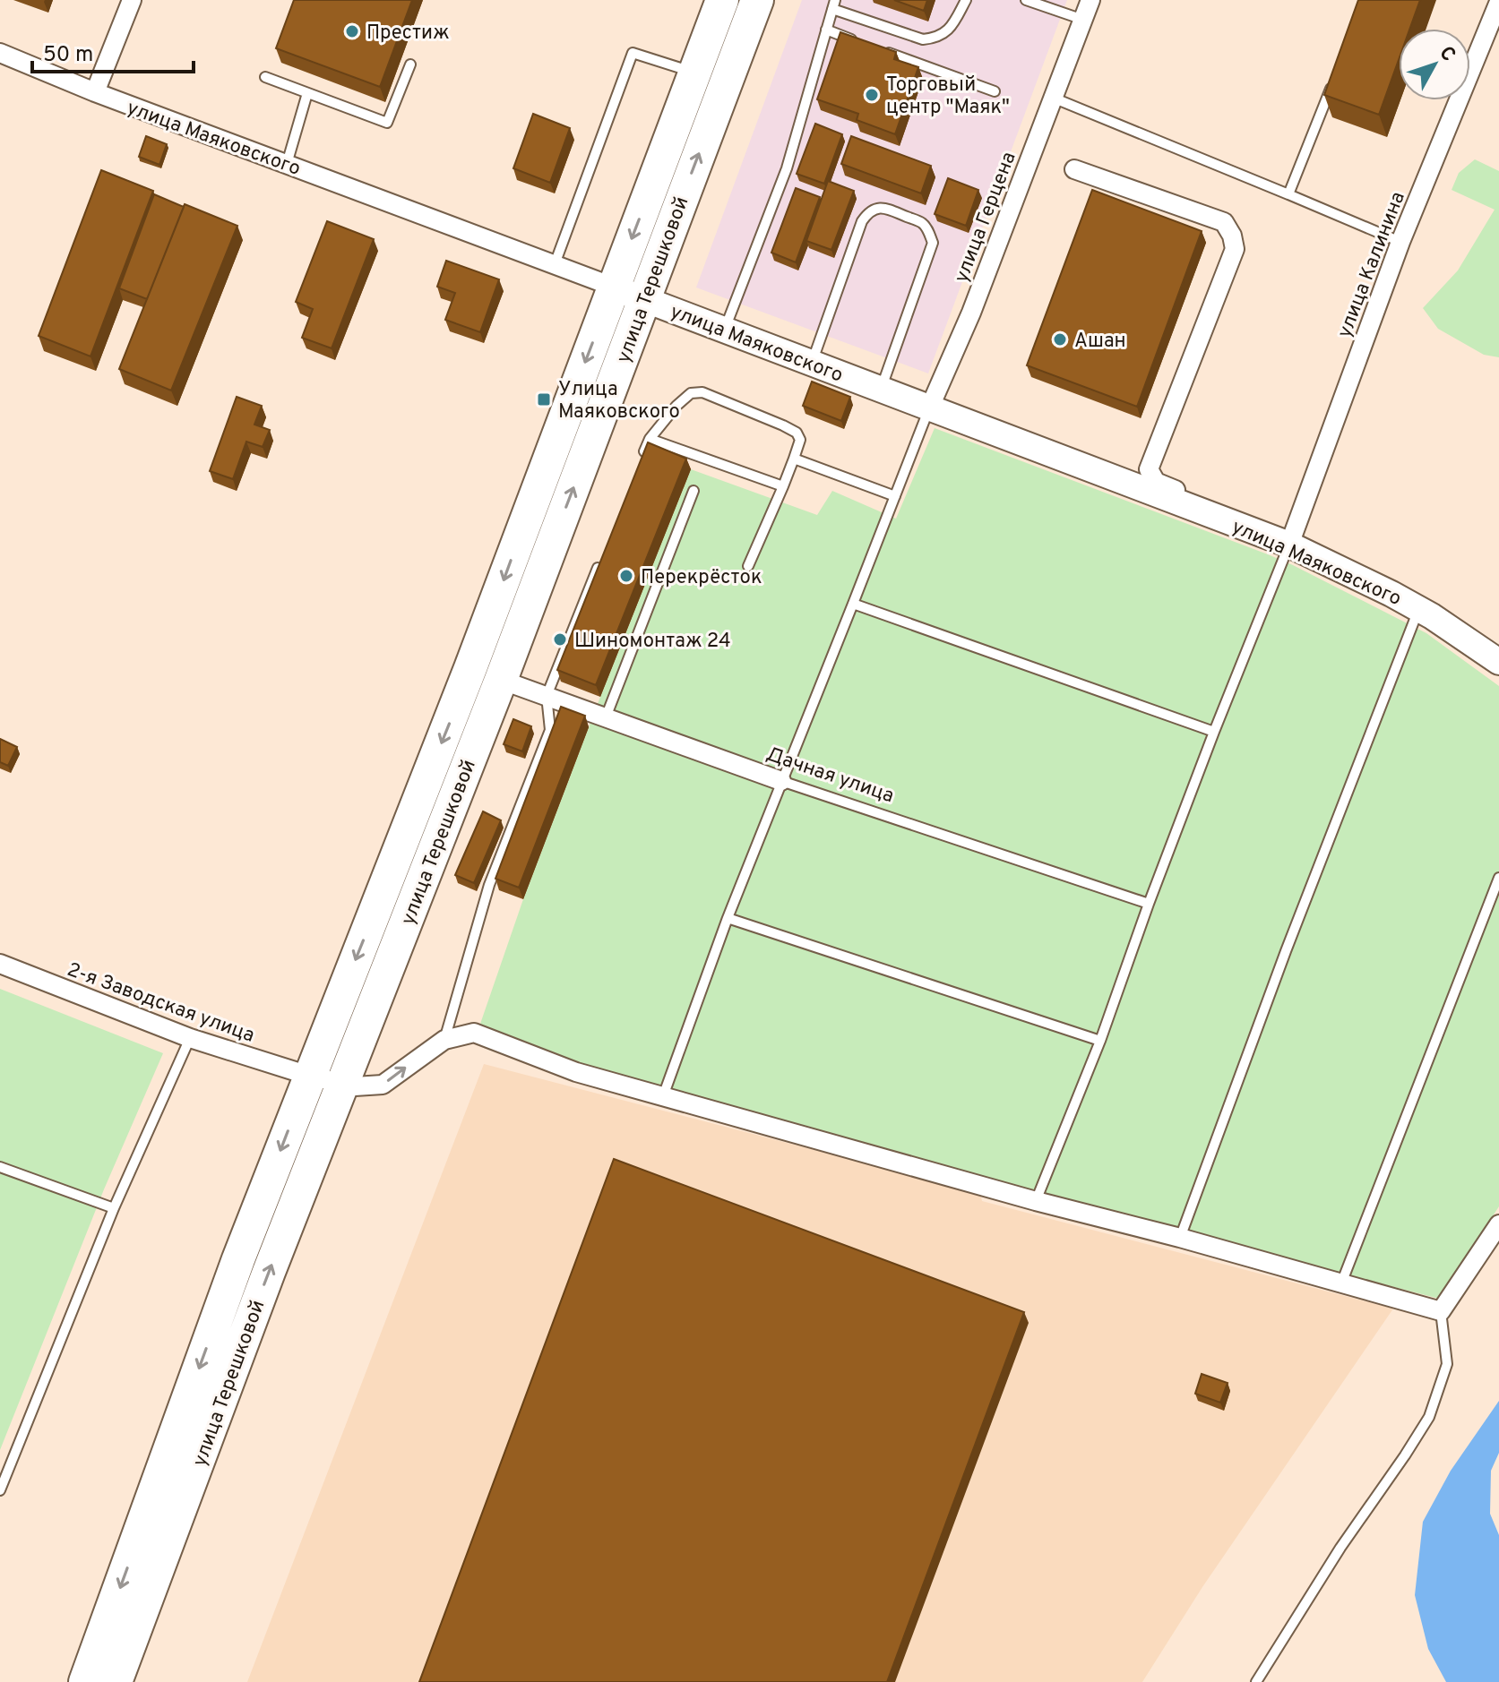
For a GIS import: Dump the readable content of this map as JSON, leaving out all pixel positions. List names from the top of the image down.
{
  "streets": {
    "highway": ["улица Терешковой"],
    "street": [
      "улица Маяковского",
      "улица Герцена",
      "улица Калинина",
      "Дачная улица",
      "2-я Заводская улица"
    ]
  },
  "crossings": [
    ["улица Маяковского", "улица Герцена"],
    ["улица Маяковского", "улица Калинина"],
    ["улица Маяковского", "улица Терешковой"],
    ["улица Терешковой", "Дачная улица"],
    ["улица Терешковой", "2-я Заводская улица"]
  ],
  "places": {
    "other": [
      "Престиж",
      "Торговый центр \"Маяк\"",
      "Ашан",
      "Перекрёсток",
      "Шиномонтаж 24"
    ],
    "transit": ["Улица Маяковского"]
  },
  "scale_bar": "50 m",
  "north": "top right"
}
